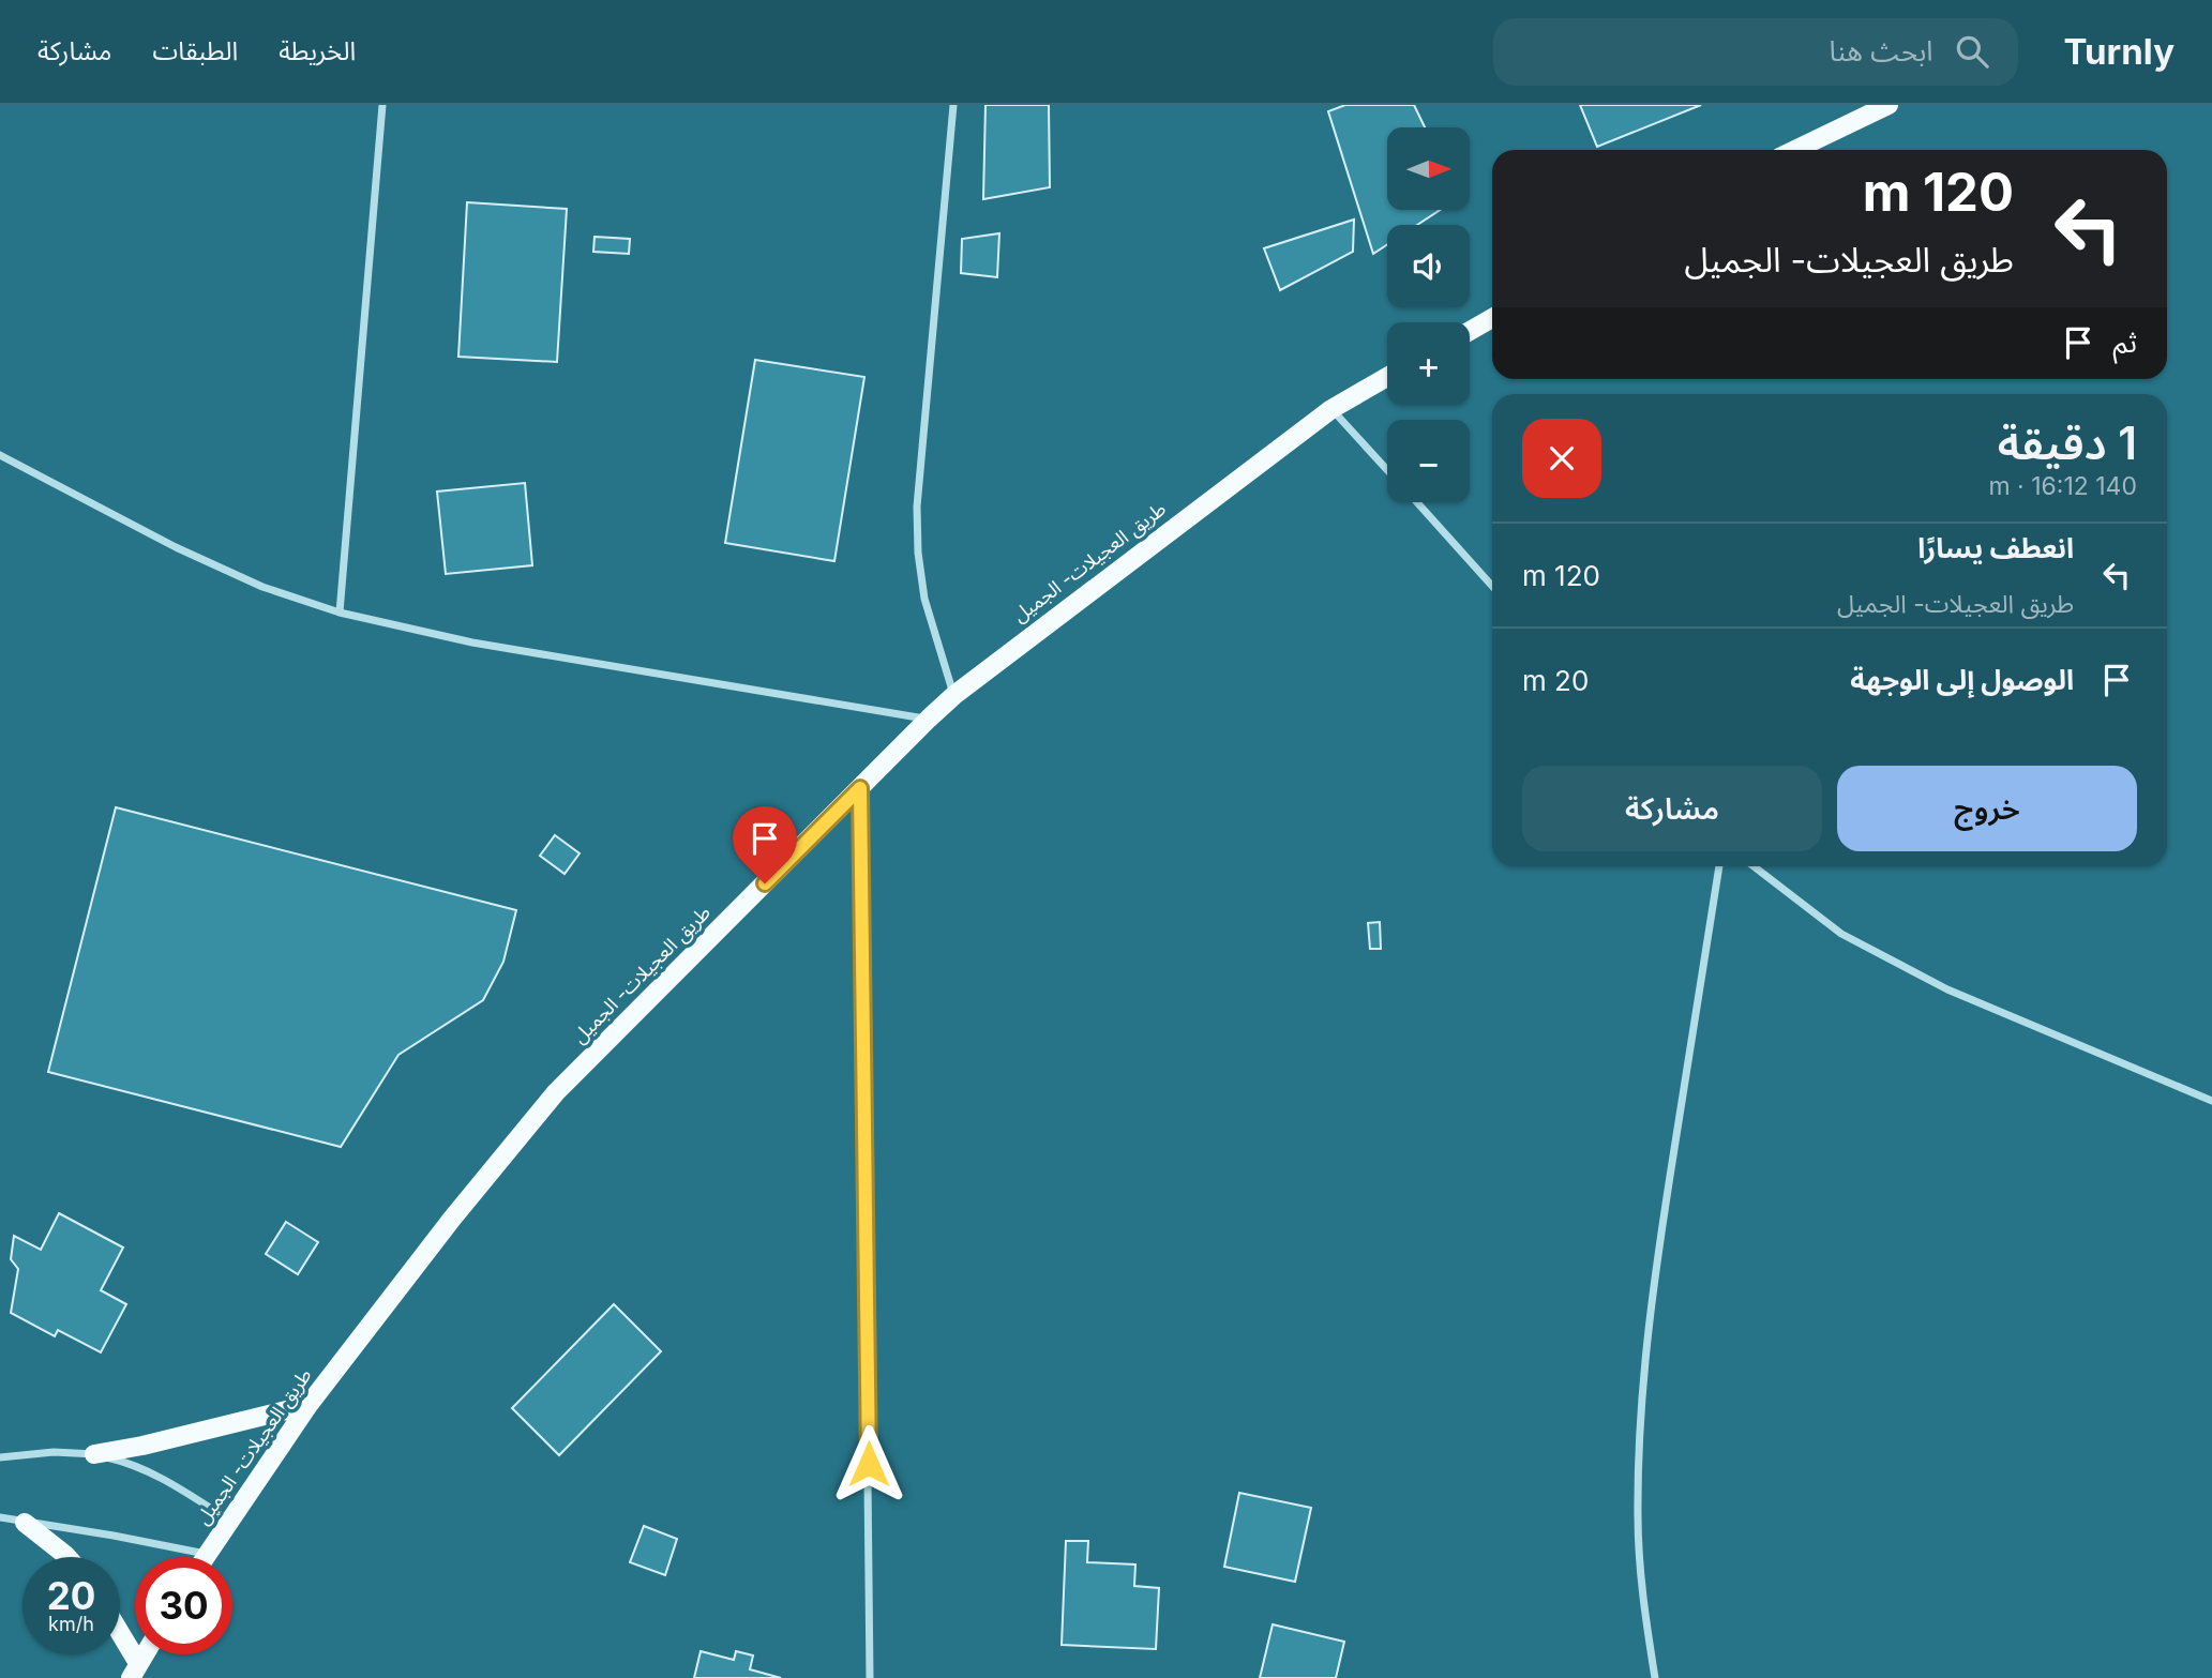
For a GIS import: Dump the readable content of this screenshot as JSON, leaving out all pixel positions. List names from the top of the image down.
{
  "streets": {
    "main road": ["طريق العجيلات- الجميل"]
  },
  "north": "right",
  "page": {
    "header": "Turnly",
    "search": "ابحث هنا",
    "nav": ["الخريطة", "الطبقات", "مشاركة"],
    "map_buttons": ["+", "−"],
    "turn": ["120 m", "طريق العجيلات- الجميل"],
    "then": "ثم",
    "heading": ["1 دقيقة", "140 m · 16:12"],
    "list": [
      {
        "name": "انعطف يسارًا",
        "note": "طريق العجيلات- الجميل",
        "value": "120 m"
      },
      {
        "name": "الوصول إلى الوجهة",
        "value": "20 m"
      }
    ],
    "buttons": ["خروج", "مشاركة"],
    "speed": "20 km/h",
    "limit": "30"
  }
}
